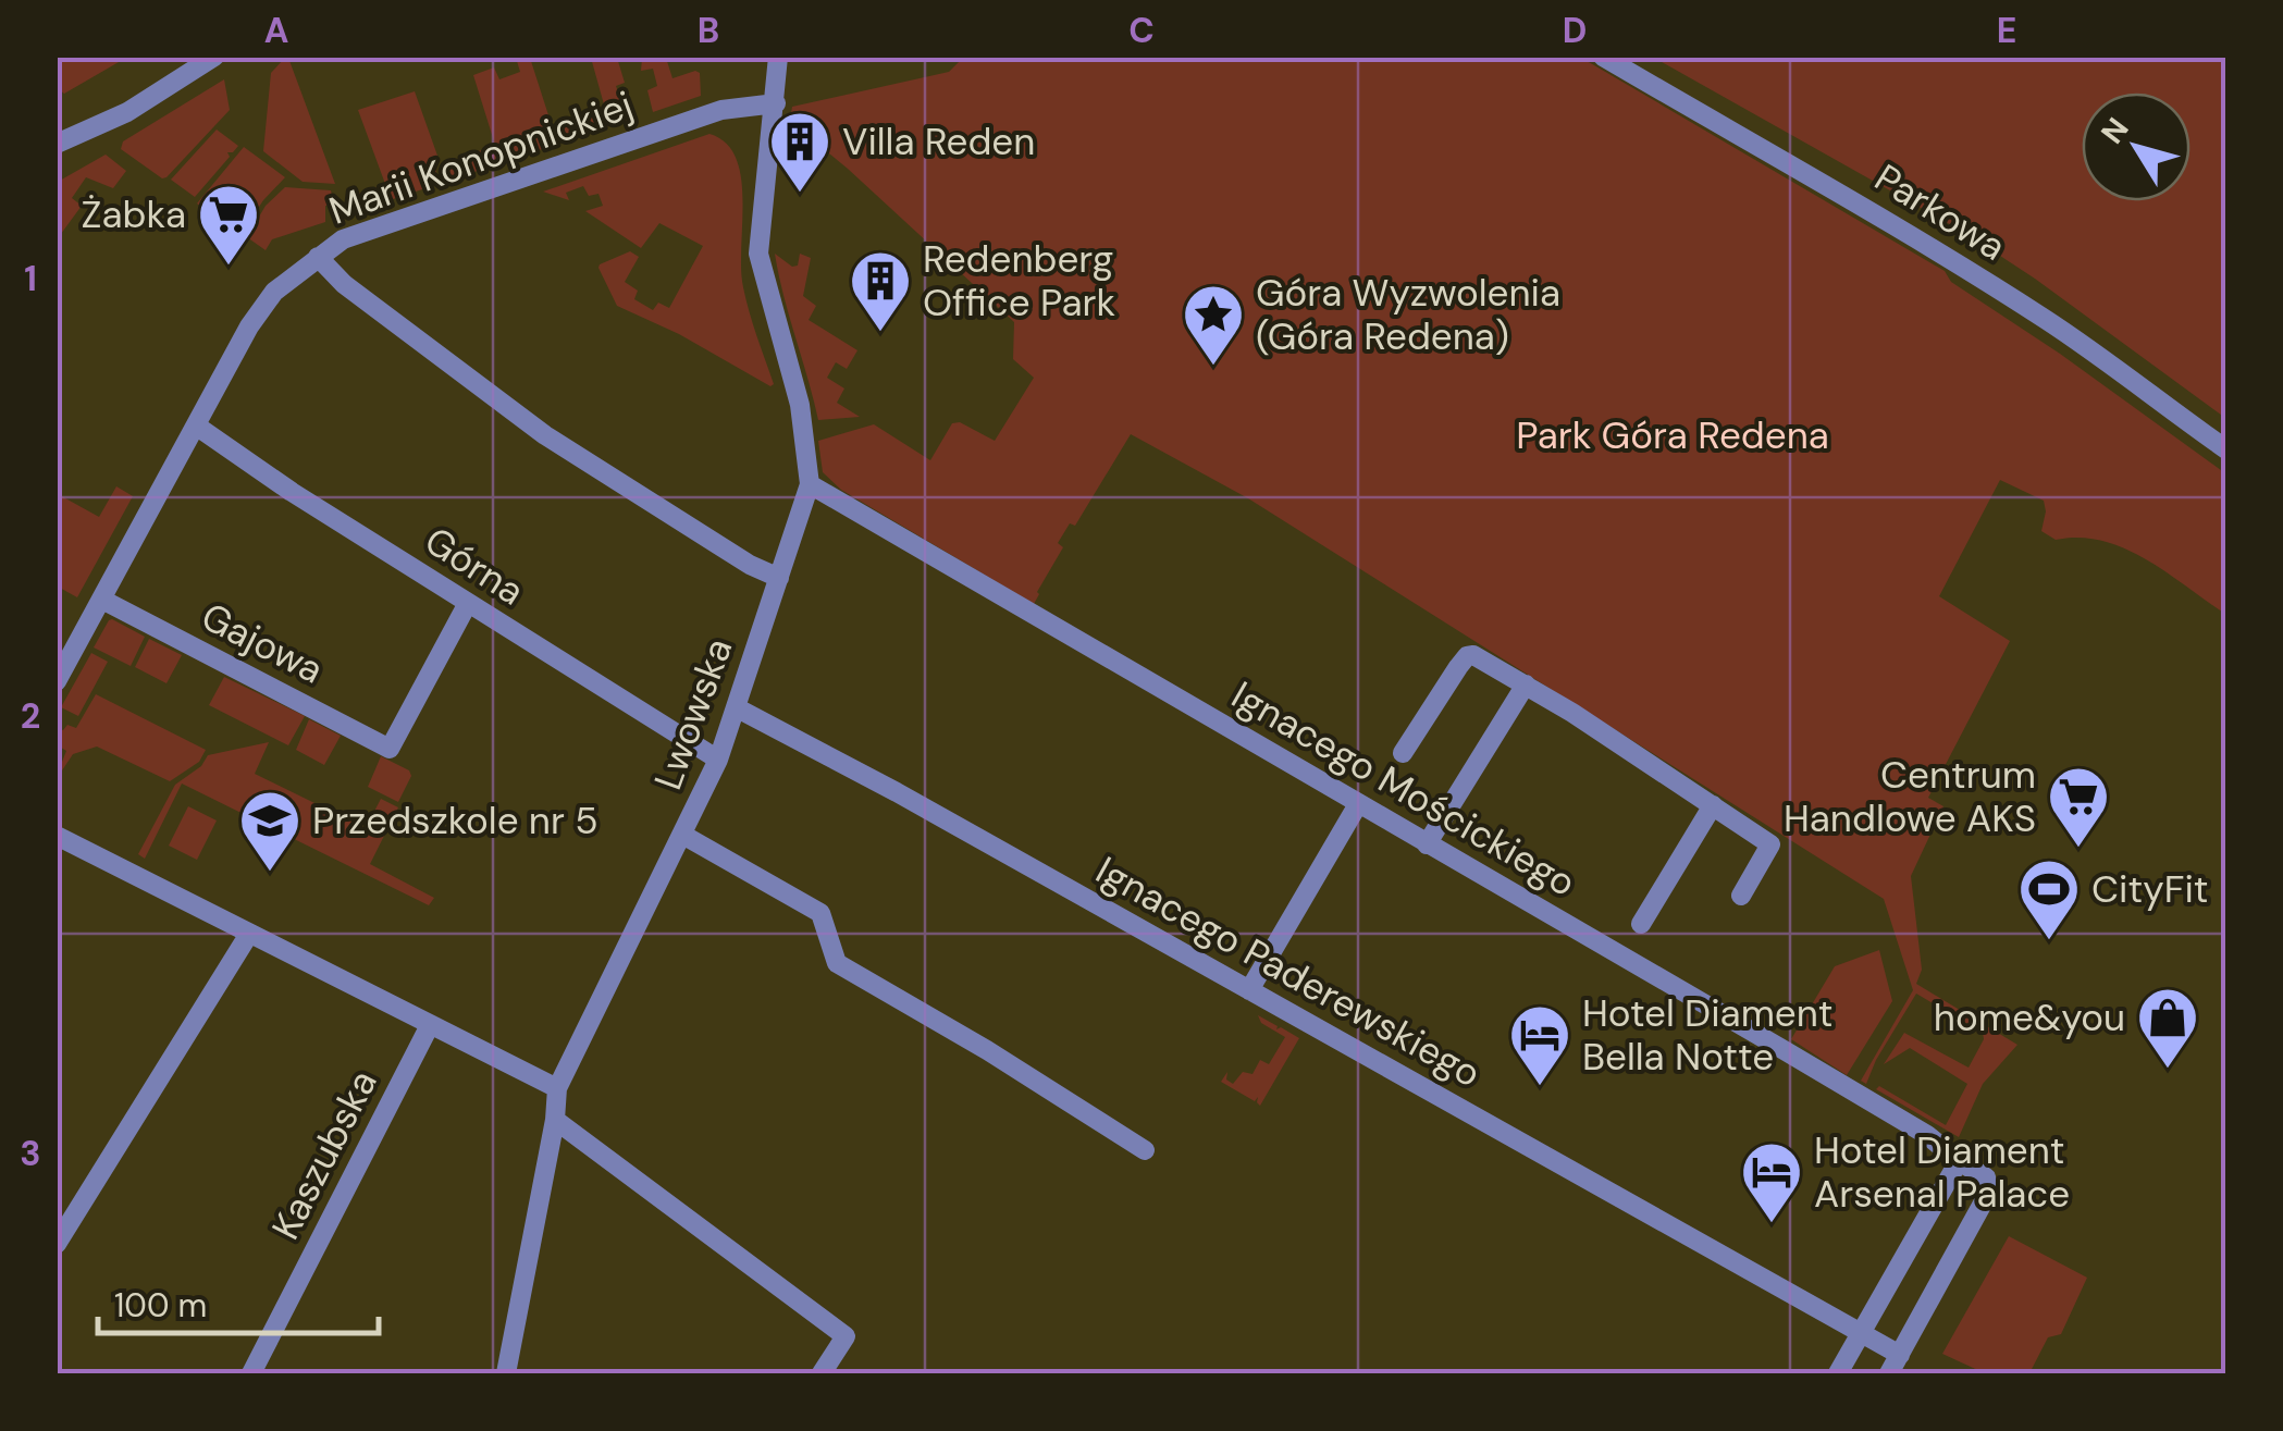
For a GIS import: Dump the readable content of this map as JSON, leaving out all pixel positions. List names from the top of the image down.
{
  "streets": {
    "street": [
      "Marii Konopnickiej",
      "Parkowa",
      "Górna",
      "Gajowa",
      "Lwowska",
      "Ignacego Mościckiego",
      "Ignacego Paderewskiego",
      "Kaszubska"
    ]
  },
  "crossings": [
    ["Marii Konopnickiej", "Górna"],
    ["Marii Konopnickiej", "Gajowa"],
    ["Marii Konopnickiej", "Lwowska"],
    ["Górna", "Gajowa"],
    ["Górna", "Lwowska"],
    ["Lwowska", "Ignacego Mościckiego"],
    ["Lwowska", "Ignacego Paderewskiego"],
    ["Ignacego Mościckiego", "Ignacego Paderewskiego"]
  ],
  "parks": ["Park Góra Redena"],
  "places": {
    "building": ["Villa Reden", "Redenberg Office Park"],
    "supermarket": ["Żabka", "Centrum Handlowe AKS"],
    "place": ["Góra Wyzwolenia (Góra Redena)"],
    "school or university": ["Przedszkole nr 5"],
    "sports": ["CityFit"],
    "shop": ["home&you"],
    "hotel": ["Hotel Diament Bella Notte", "Hotel Diament Arsenal Palace"]
  },
  "scale_bar": "100 m",
  "north": "top left",
  "grid": {
    "columns": [
      "A",
      "B",
      "C",
      "D",
      "E"
    ],
    "rows": ["1", "2", "3"]
  }
}
